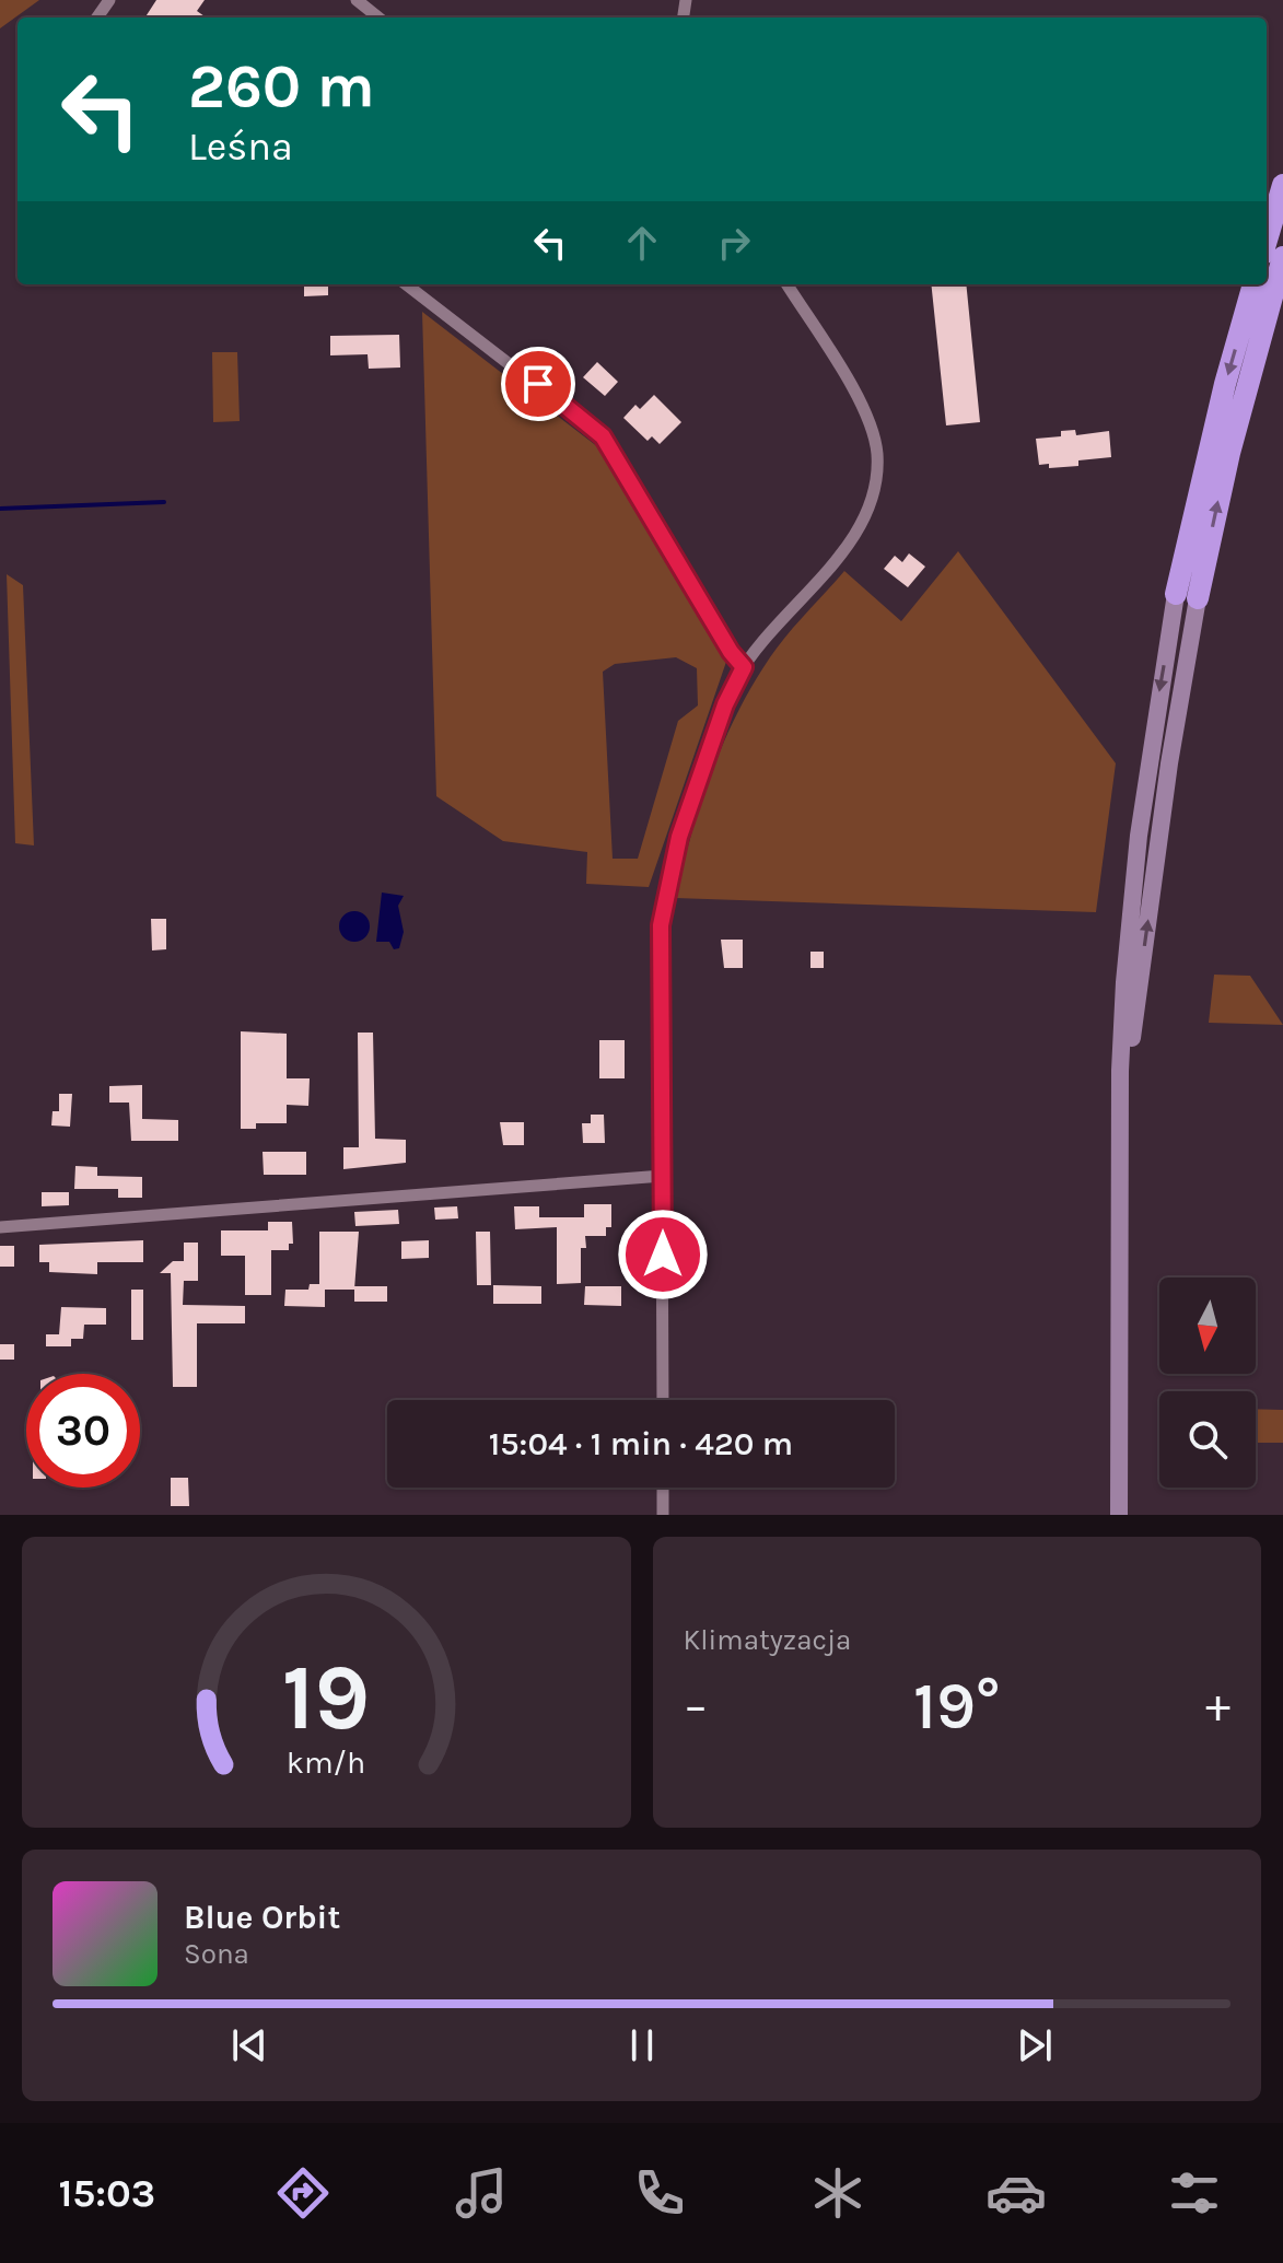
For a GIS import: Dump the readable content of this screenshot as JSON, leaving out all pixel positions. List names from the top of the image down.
{
  "north": "bottom",
  "page": {
    "turn": ["260 m", "Leśna"],
    "limit": "30",
    "trip": "15:04 · 1 min · 420 m",
    "tile": "Klimatyzacja",
    "heat": ["−", "19°", "+"],
    "song": ["Blue Orbit", "Sona"],
    "tabs": "15:03",
    "gauge": ["19", "km/h"]
  }
}
